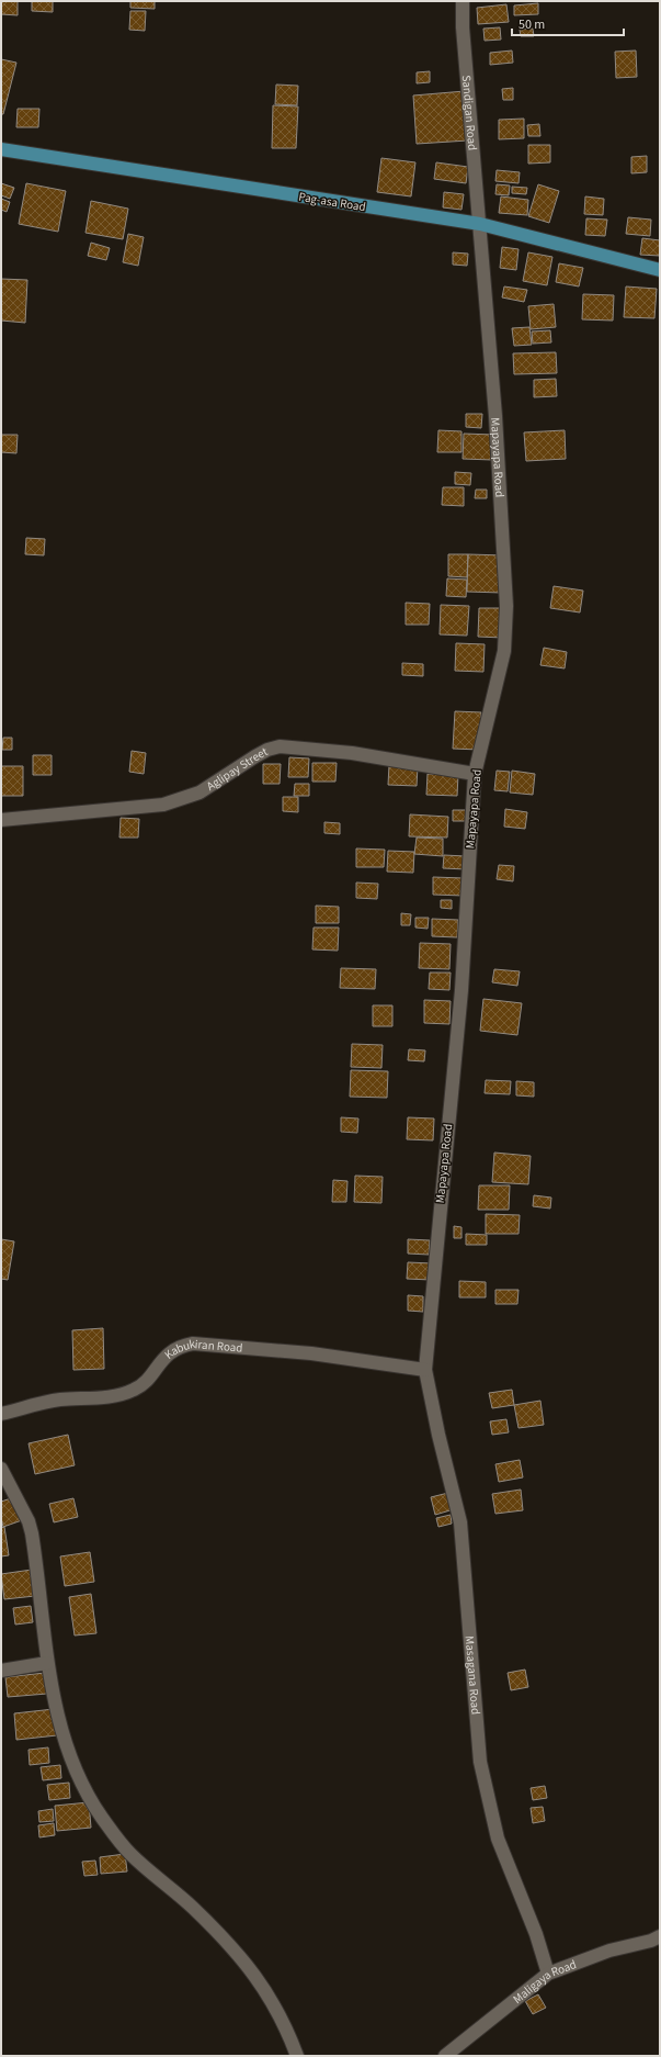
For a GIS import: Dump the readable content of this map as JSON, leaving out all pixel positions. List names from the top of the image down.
{
  "streets": {
    "main road": ["Pag-asa Road"],
    "street": [
      "Sandigan Road",
      "Mapayapa Road",
      "Aglipay Street",
      "Kabukiran Road",
      "Masagana Road",
      "Maligaya Road"
    ]
  },
  "crossings": [
    ["Sandigan Road", "Pag-asa Road"],
    ["Sandigan Road", "Mapayapa Road"],
    ["Pag-asa Road", "Mapayapa Road"],
    ["Mapayapa Road", "Aglipay Street"],
    ["Mapayapa Road", "Kabukiran Road"],
    ["Mapayapa Road", "Masagana Road"],
    ["Kabukiran Road", "Masagana Road"],
    ["Masagana Road", "Maligaya Road"]
  ],
  "scale_bar": "50 m"
}
